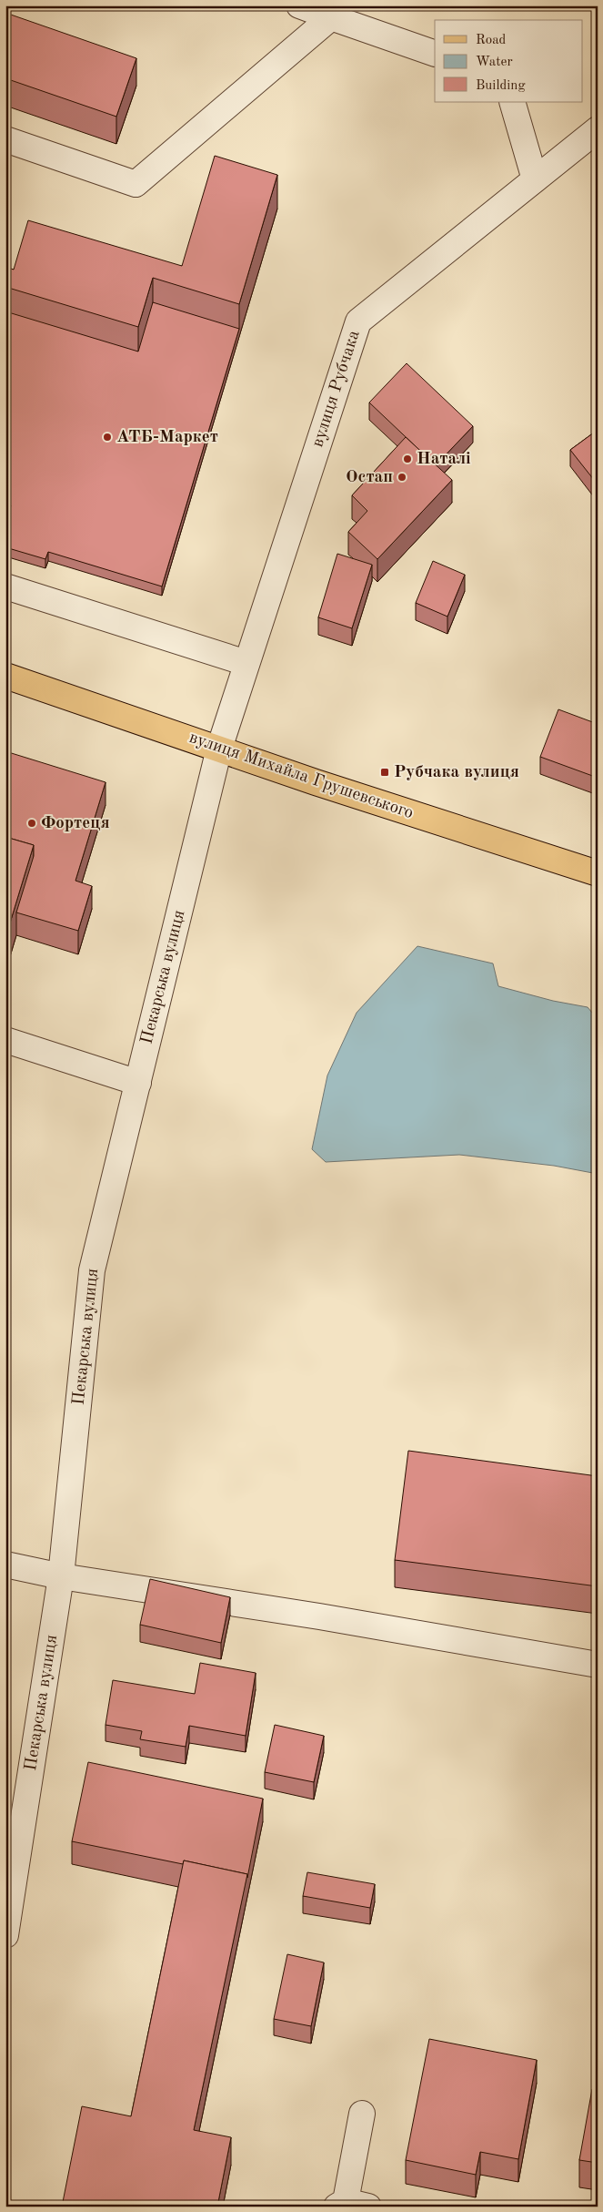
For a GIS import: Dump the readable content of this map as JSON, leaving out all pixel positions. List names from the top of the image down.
{
  "streets": {
    "main road": ["вулиця Михайла Грушевського"],
    "street": ["вулиця Рубчака", "Пекарська вулиця"]
  },
  "crossings": [
    ["вулиця Рубчака", "вулиця Михайла Грушевського"],
    ["вулиця Рубчака", "Пекарська вулиця"],
    ["вулиця Михайла Грушевського", "Пекарська вулиця"]
  ],
  "places": {
    "other": [
      "АТБ-Маркет",
      "Наталі",
      "Остап",
      "Фортеця"
    ],
    "transit": ["Рубчака вулиця"]
  },
  "legend": ["Road", "Water", "Building"]
}
